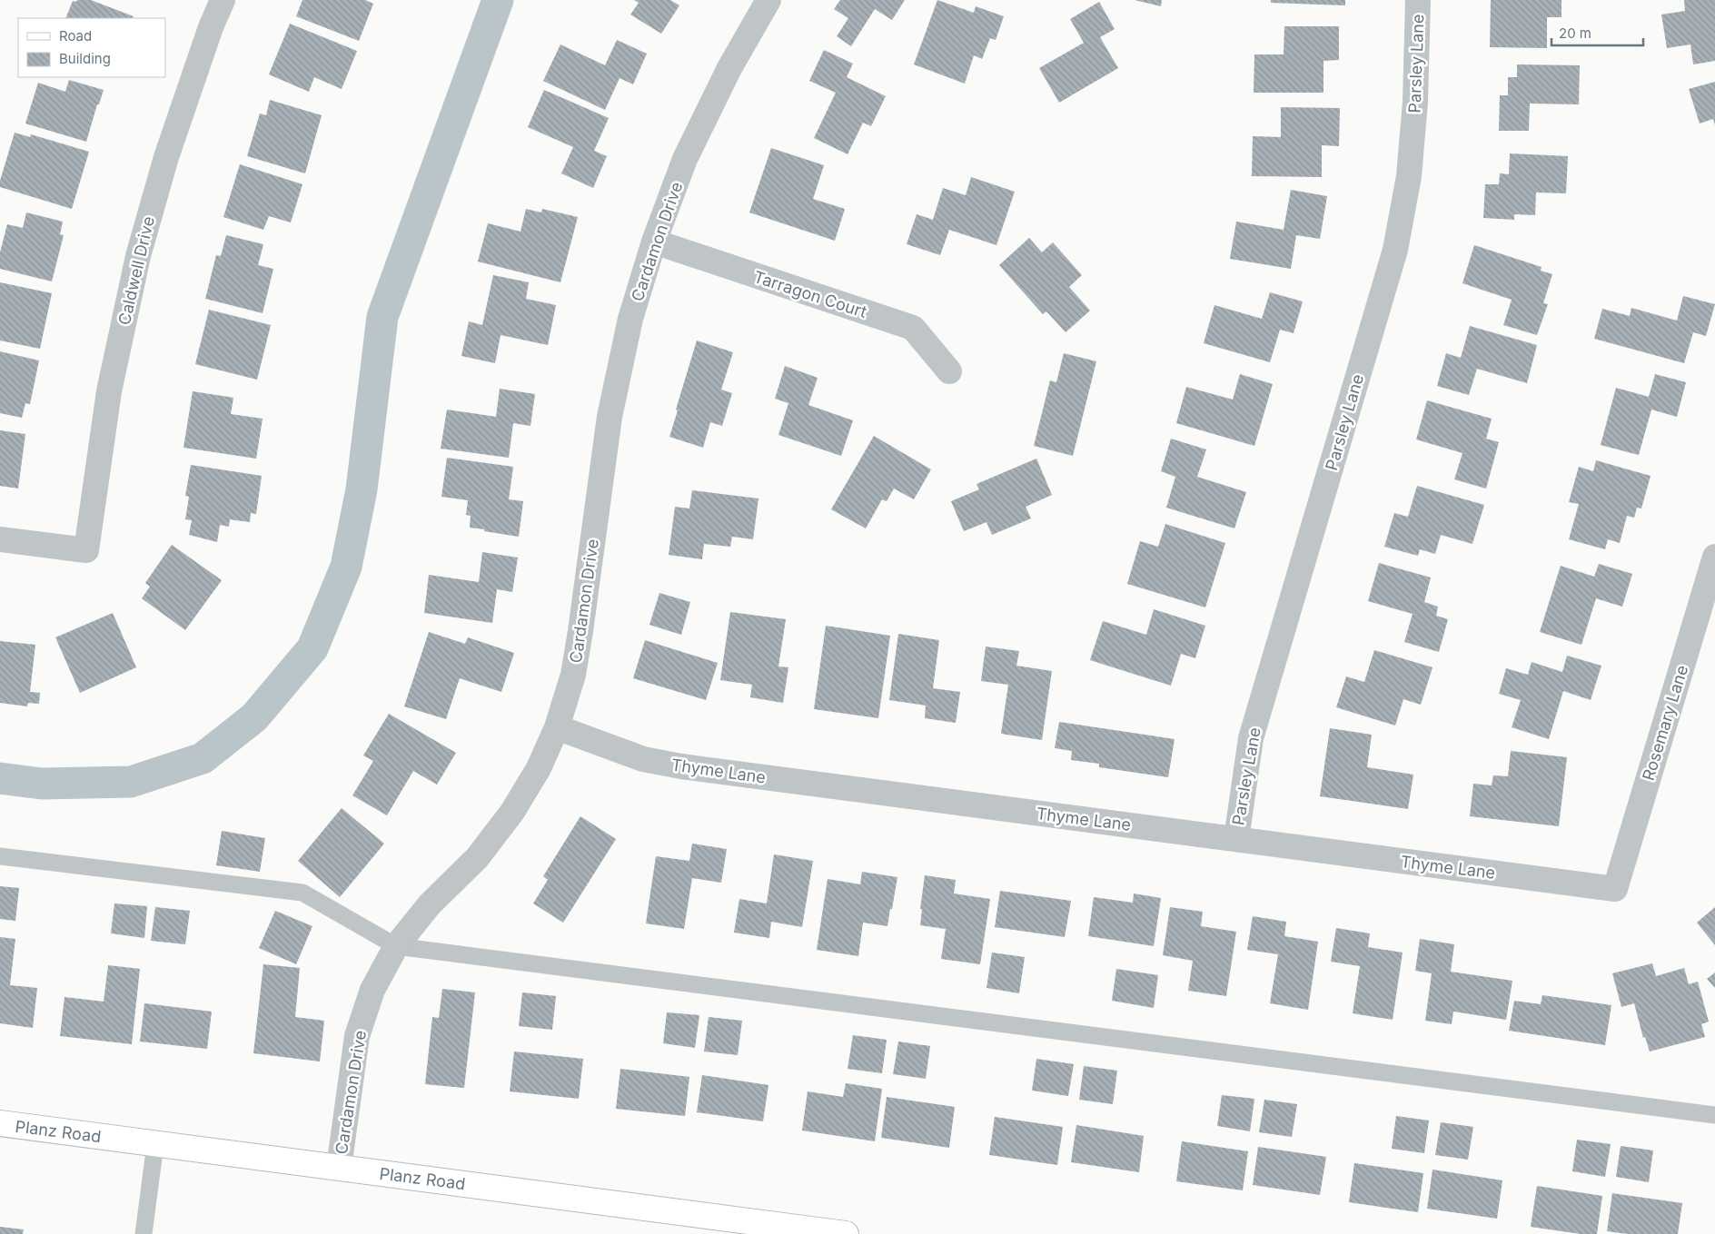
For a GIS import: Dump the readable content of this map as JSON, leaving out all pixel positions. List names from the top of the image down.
{
  "streets": {
    "street": [
      "Parsley Lane",
      "Cardamon Drive",
      "Caldwell Drive",
      "Tarragon Court",
      "Rosemary Lane",
      "Thyme Lane",
      "Planz Road"
    ]
  },
  "crossings": [
    ["Parsley Lane", "Thyme Lane"],
    ["Cardamon Drive", "Tarragon Court"],
    ["Cardamon Drive", "Thyme Lane"],
    ["Cardamon Drive", "Planz Road"],
    ["Rosemary Lane", "Thyme Lane"]
  ],
  "legend": ["Road", "Building"],
  "scale_bar": "20 m"
}
